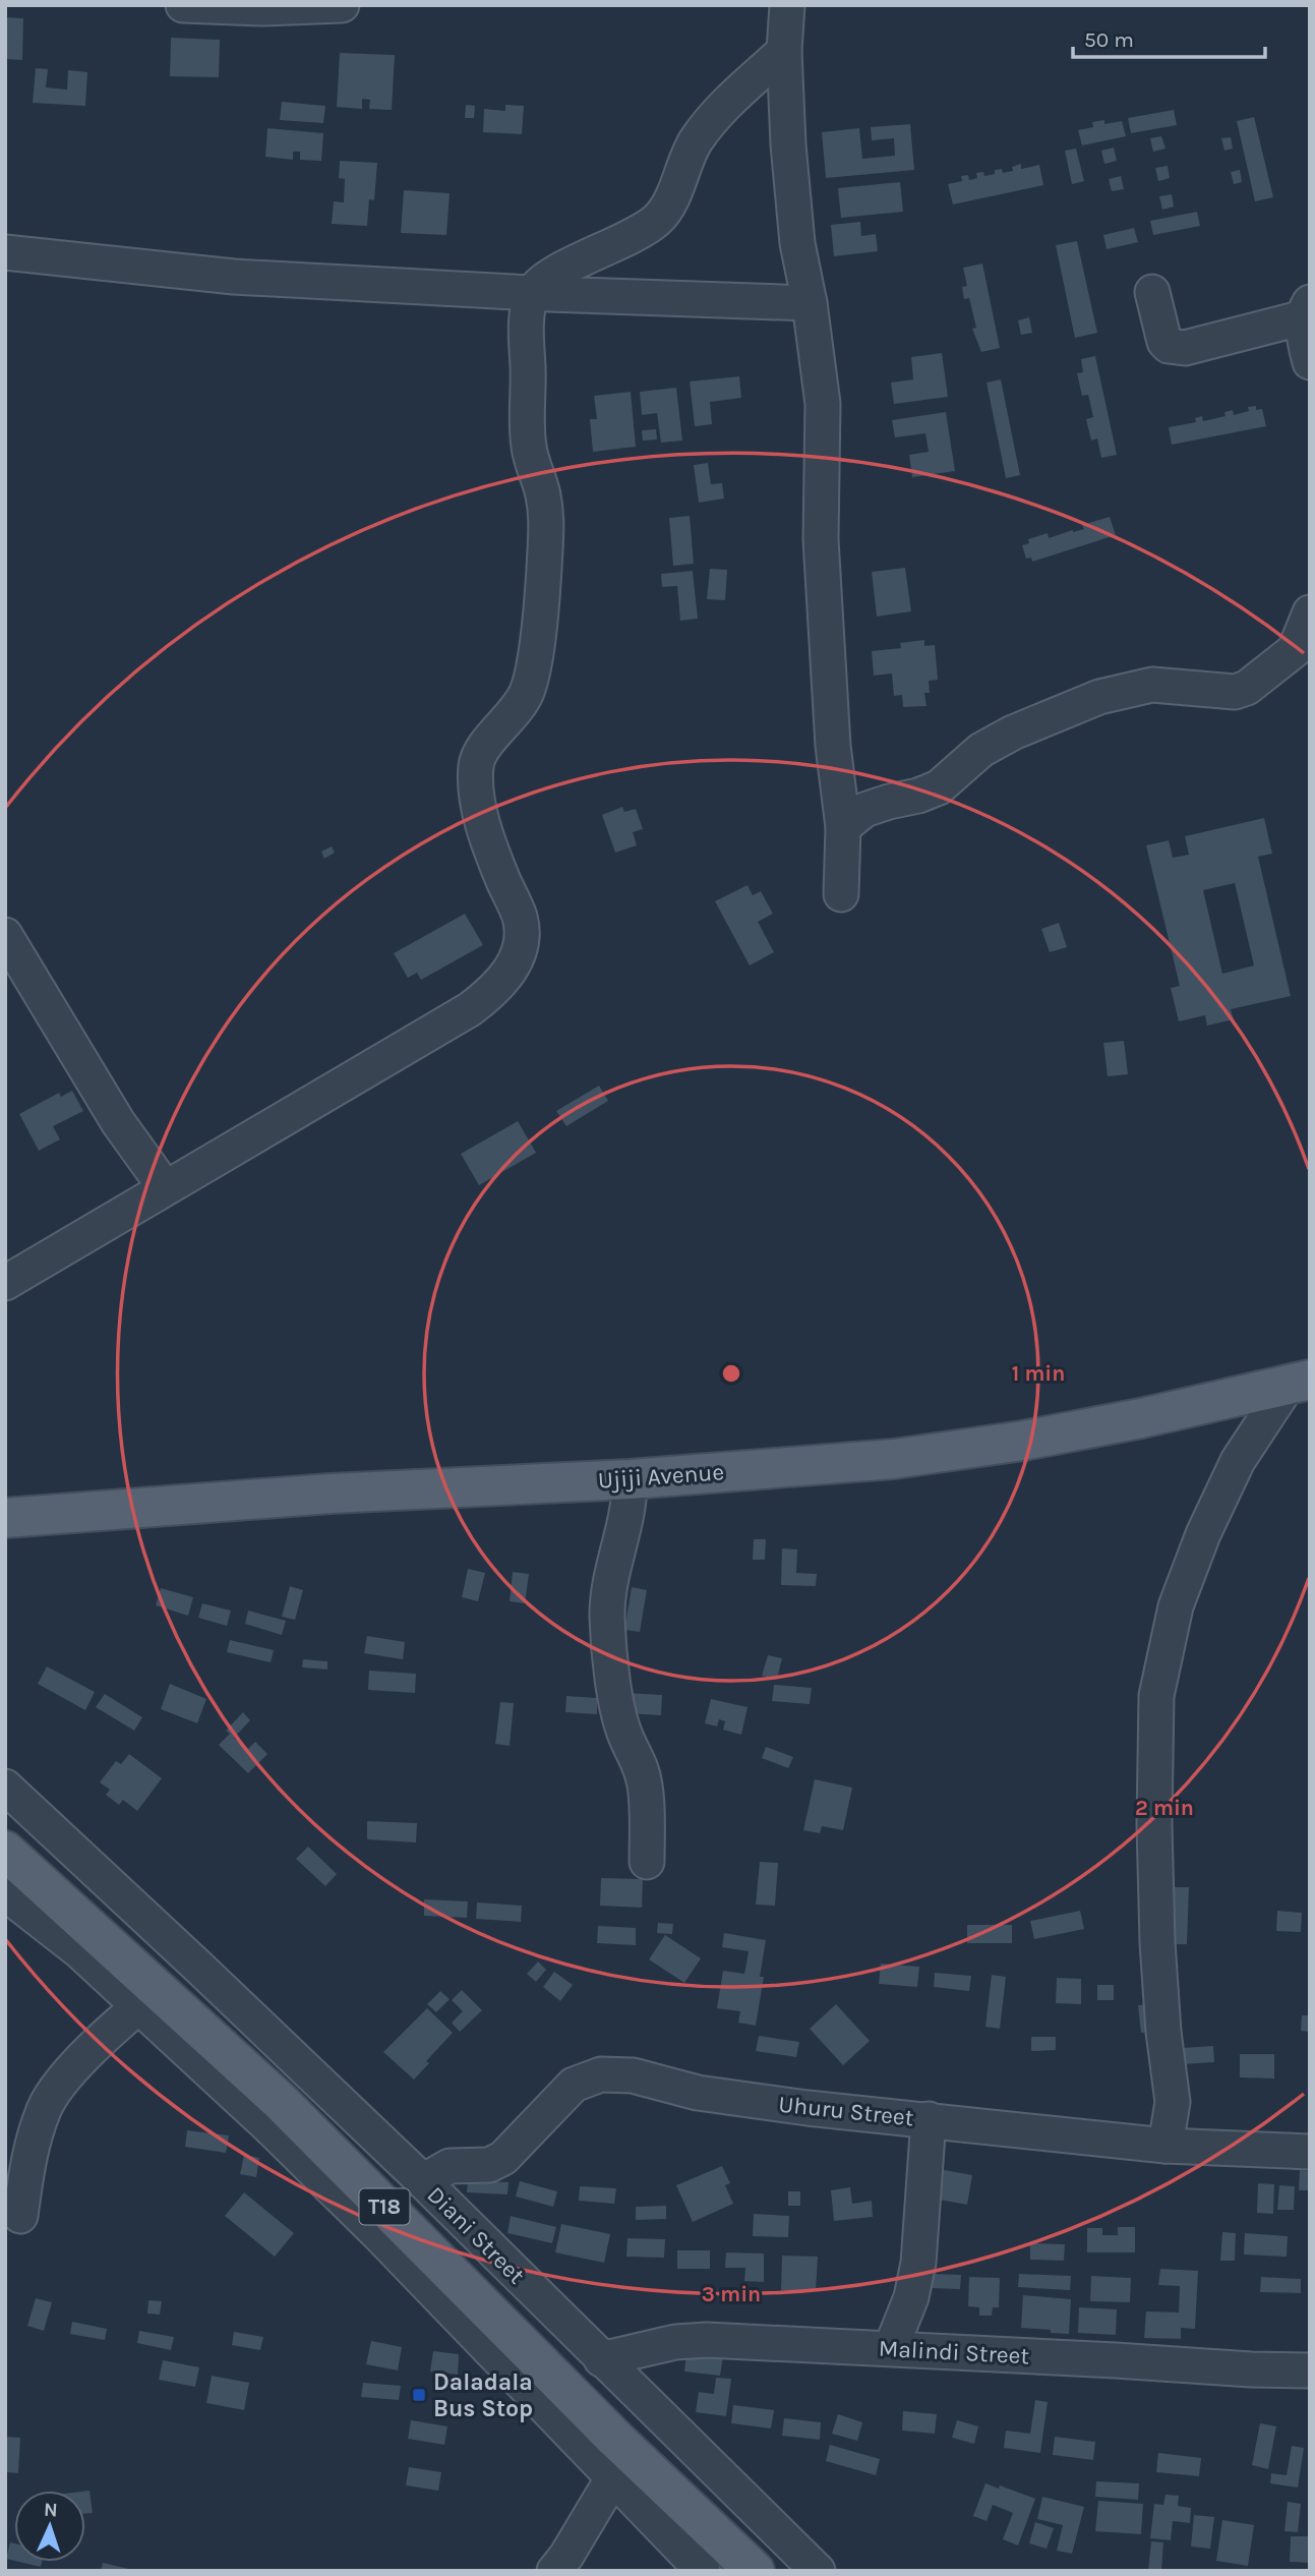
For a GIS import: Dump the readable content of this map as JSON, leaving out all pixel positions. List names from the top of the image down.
{
  "streets": {
    "main road": ["Ujiji Avenue", "T18"],
    "street": ["Uhuru Street", "Diani Street", "Malindi Street"]
  },
  "crossings": [
    ["Uhuru Street", "Diani Street"],
    ["Diani Street", "Malindi Street"]
  ],
  "places": {
    "transit": ["Daladala Bus Stop"]
  },
  "scale_bar": "50 m",
  "north": "top",
  "rings": ["1 min", "2 min", "3 min"]
}
